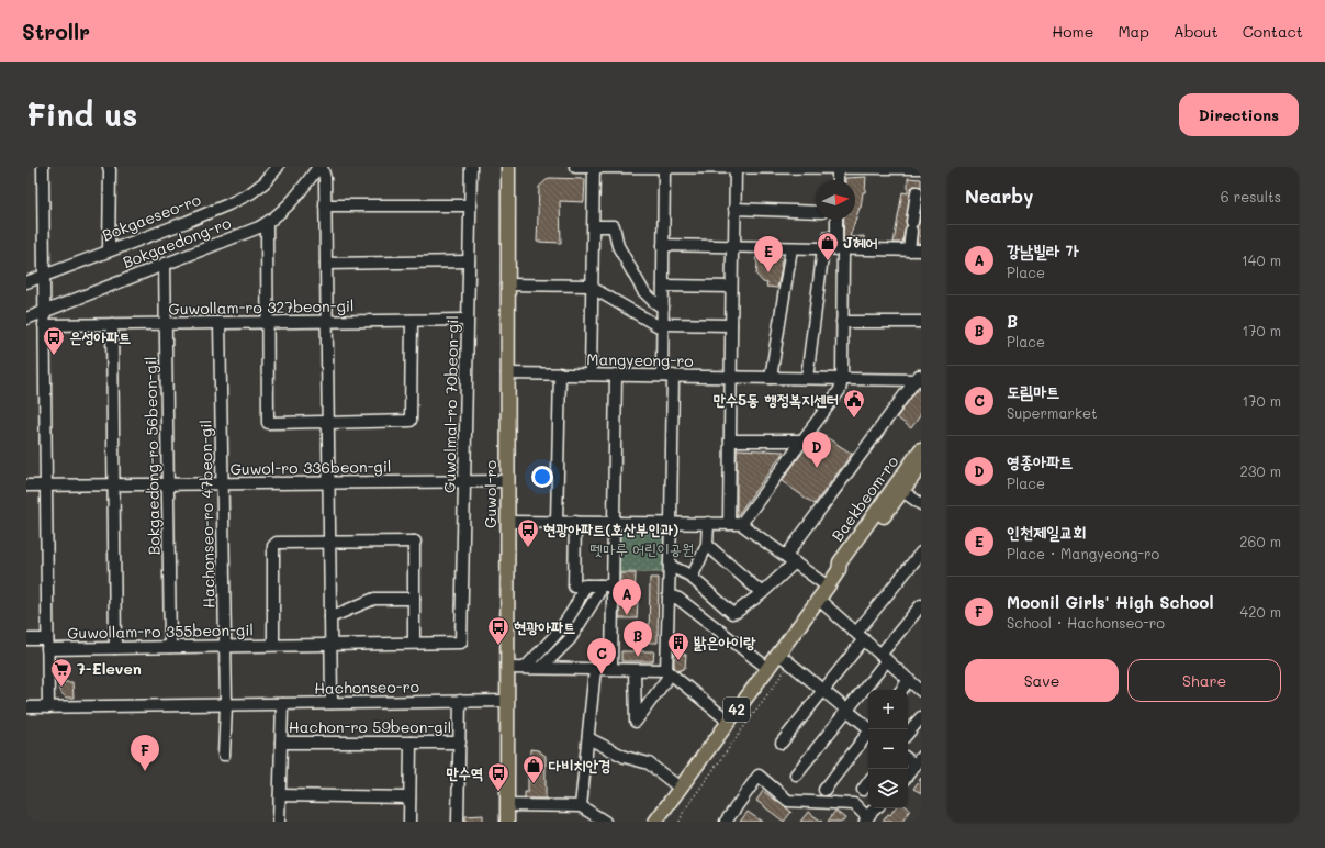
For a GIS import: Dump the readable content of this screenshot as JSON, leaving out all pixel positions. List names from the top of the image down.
{
  "streets": {
    "main road": ["Guwol-ro", "Baekbeom-ro", "42"],
    "street": [
      "Bokgaeseo-ro",
      "Bokgaedong-ro",
      "Guwollam-ro 327beon-gil",
      "Mangyeong-ro",
      "Guwolmal-ro 70beon-gil",
      "Bokgaedong-ro 56beon-gil",
      "Guwol-ro 336beon-gil",
      "Hachonseo-ro 47beon-gil",
      "Guwollam-ro 355beon-gil",
      "Hachonseo-ro",
      "Hachon-ro 59beon-gil"
    ]
  },
  "crossings": [
    ["Bokgaedong-ro", "Bokgaedong-ro 56beon-gil"],
    ["Guwollam-ro 327beon-gil", "Guwolmal-ro 70beon-gil"],
    ["Guwollam-ro 327beon-gil", "Bokgaedong-ro 56beon-gil"],
    ["Guwollam-ro 327beon-gil", "Hachonseo-ro 47beon-gil"],
    ["Mangyeong-ro", "Guwol-ro"],
    ["Guwolmal-ro 70beon-gil", "Guwol-ro 336beon-gil"],
    ["Guwolmal-ro 70beon-gil", "Guwollam-ro 355beon-gil"],
    ["Bokgaedong-ro 56beon-gil", "Guwol-ro 336beon-gil"],
    ["Bokgaedong-ro 56beon-gil", "Guwollam-ro 355beon-gil"],
    ["Guwol-ro 336beon-gil", "Guwol-ro"],
    ["Guwol-ro 336beon-gil", "Hachonseo-ro 47beon-gil"],
    ["Guwol-ro", "Hachonseo-ro"],
    ["Hachonseo-ro 47beon-gil", "Guwollam-ro 355beon-gil"],
    ["Hachonseo-ro 47beon-gil", "Hachonseo-ro"],
    ["Hachonseo-ro", "Hachon-ro 59beon-gil"]
  ],
  "parks": ["뗏마루 어린이공원"],
  "places": {
    "shop": ["J헤어", "다비치안경"],
    "bus stop": [
      "은성아파트",
      "현광아파트(호산부인과)",
      "현광아파트",
      "만수역"
    ],
    "public building": ["만수5동 행정복지센터"],
    "building": ["밝은아이랑"],
    "supermarket": ["7-Eleven"]
  },
  "north": "right",
  "page": {
    "header": "Strollr",
    "nav": [
      "Home",
      "Map",
      "About",
      "Contact"
    ],
    "buttons": [
      "Directions",
      ["Save", "Share"]
    ],
    "title": "Find us",
    "heading": ["Nearby", "6 results"],
    "list": [
      {
        "mark": "A",
        "name": "강남빌라 가",
        "note": "Place",
        "value": "140 m"
      },
      {
        "mark": "B",
        "name": "B",
        "note": "Place",
        "value": "170 m"
      },
      {
        "mark": "C",
        "name": "도림마트",
        "note": "Supermarket",
        "value": "170 m"
      },
      {
        "mark": "D",
        "name": "영종아파트",
        "note": "Place",
        "value": "230 m"
      },
      {
        "mark": "E",
        "name": "인천제일교회",
        "note": "Place · Mangyeong-ro",
        "value": "260 m"
      },
      {
        "mark": "F",
        "name": "Moonil Girls' High School",
        "note": "School · Hachonseo-ro",
        "value": "420 m"
      }
    ],
    "pins": [
      "E",
      "D",
      "A",
      "B",
      "C",
      "F"
    ],
    "map_buttons": ["+", "−"]
  }
}
